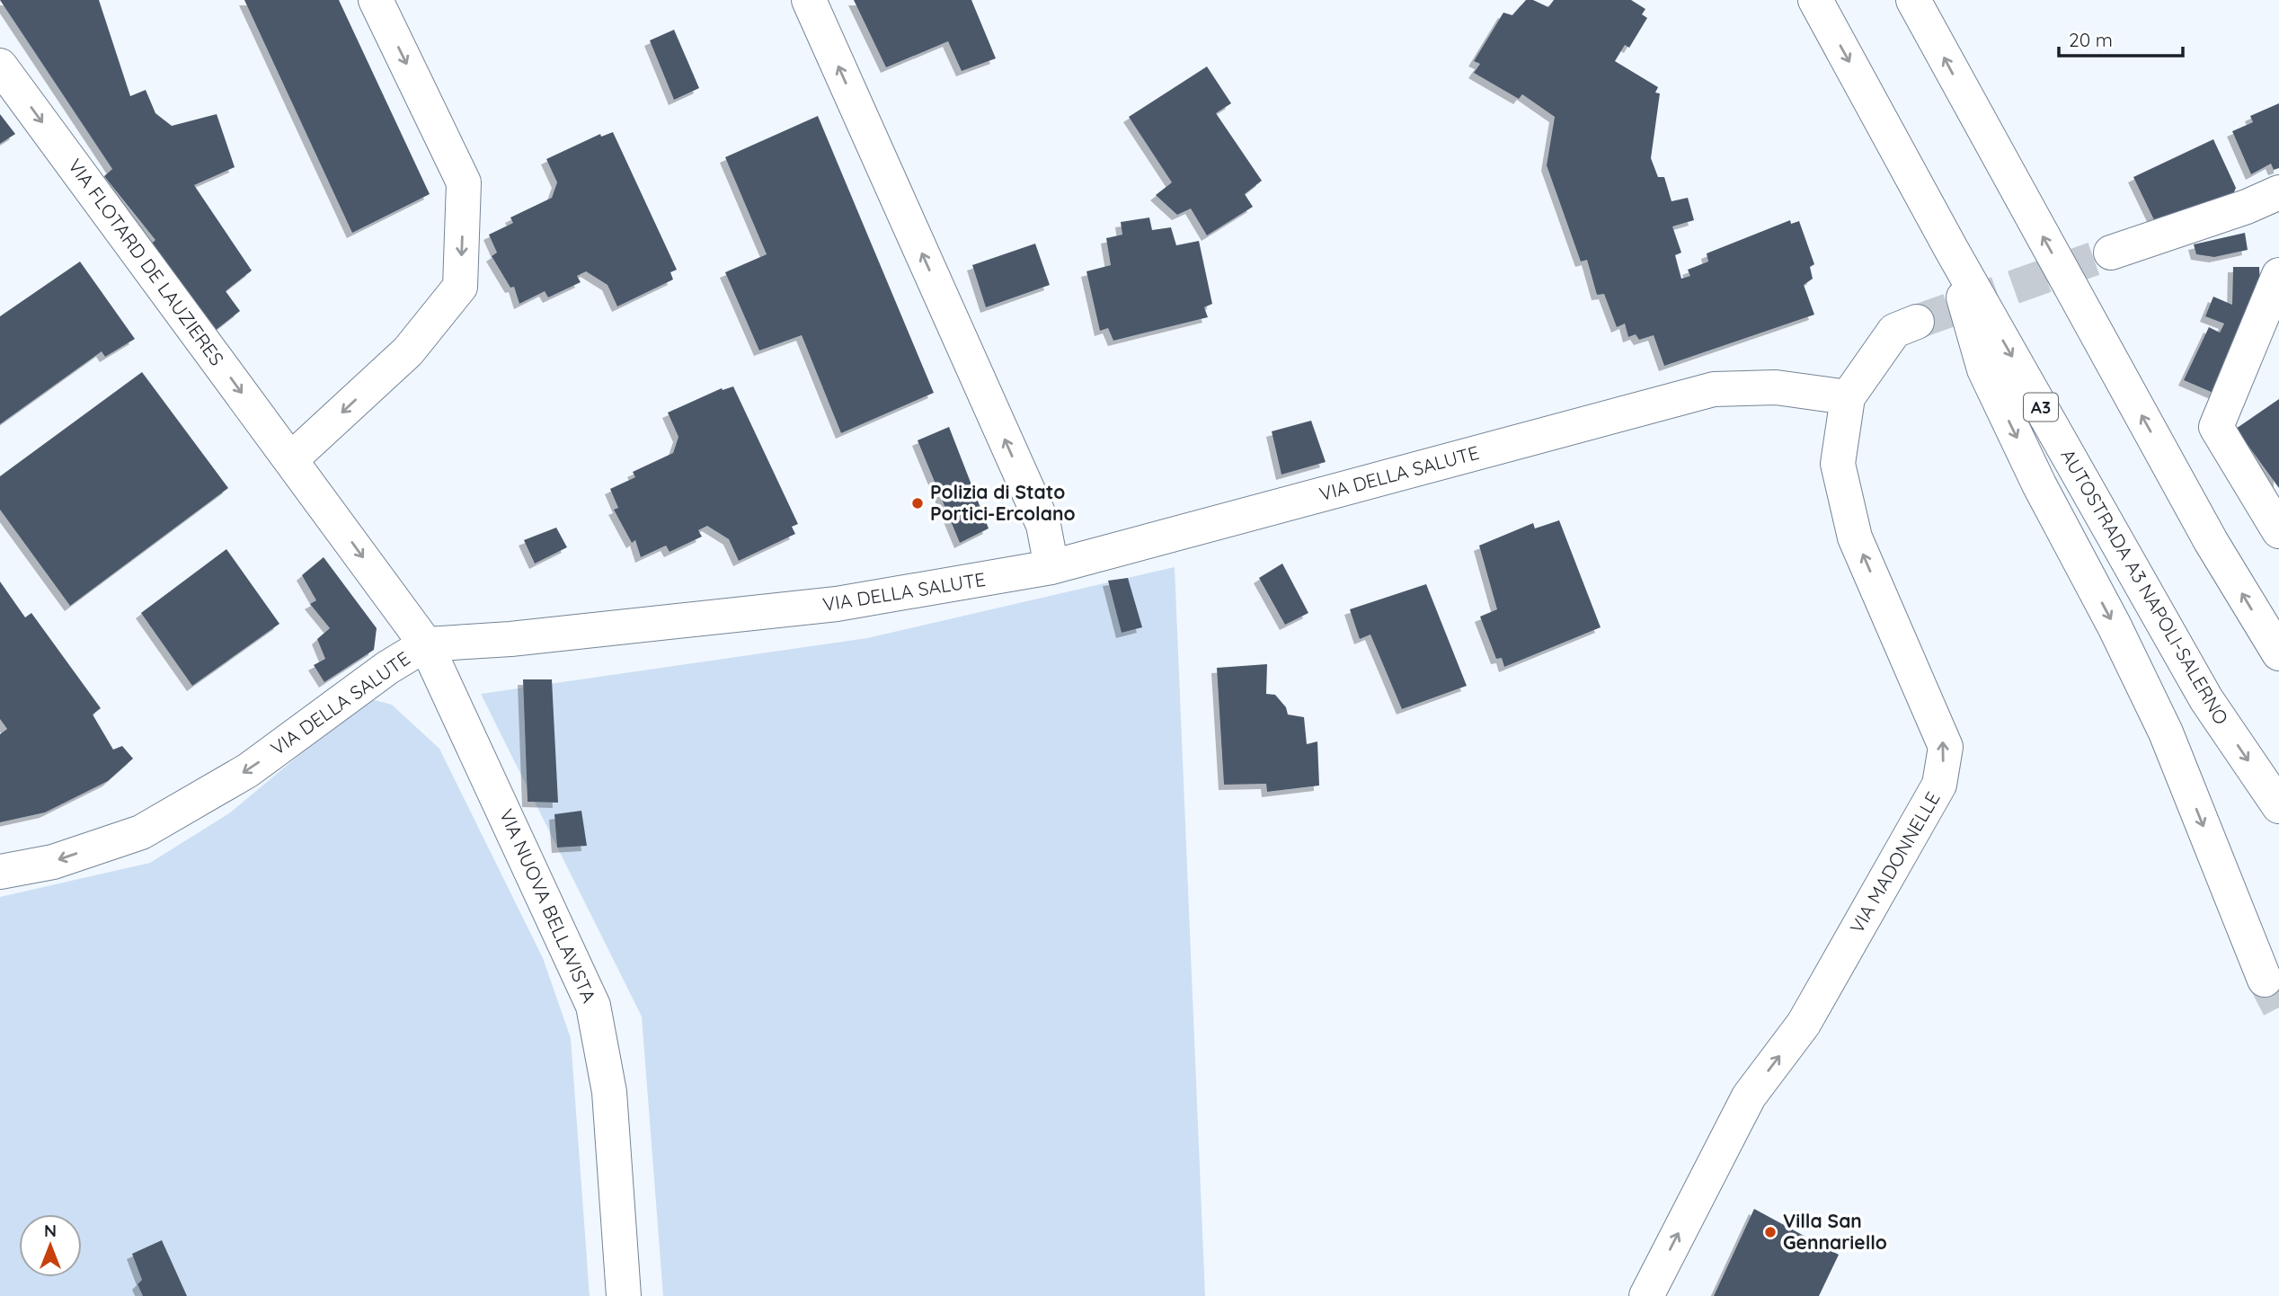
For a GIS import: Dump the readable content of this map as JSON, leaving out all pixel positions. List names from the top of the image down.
{
  "streets": {
    "main road": [
      "VIA FLOTARD DE LAUZIERES",
      "A3",
      "VIA DELLA SALUTE",
      "AUTOSTRADA A3 NAPOLI-SALERNO",
      "VIA MADONNELLE",
      "VIA NUOVA BELLAVISTA"
    ]
  },
  "crossings": [
    ["VIA FLOTARD DE LAUZIERES", "VIA DELLA SALUTE"],
    ["VIA FLOTARD DE LAUZIERES", "VIA NUOVA BELLAVISTA"],
    ["VIA DELLA SALUTE", "VIA MADONNELLE"],
    ["VIA DELLA SALUTE", "VIA NUOVA BELLAVISTA"]
  ],
  "one_way": ["VIA FLOTARD DE LAUZIERES", "VIA MADONNELLE"],
  "places": ["Polizia di Stato Portici-Ercolano", "Villa San Gennariello"],
  "scale_bar": "20 m",
  "north": "top"
}
